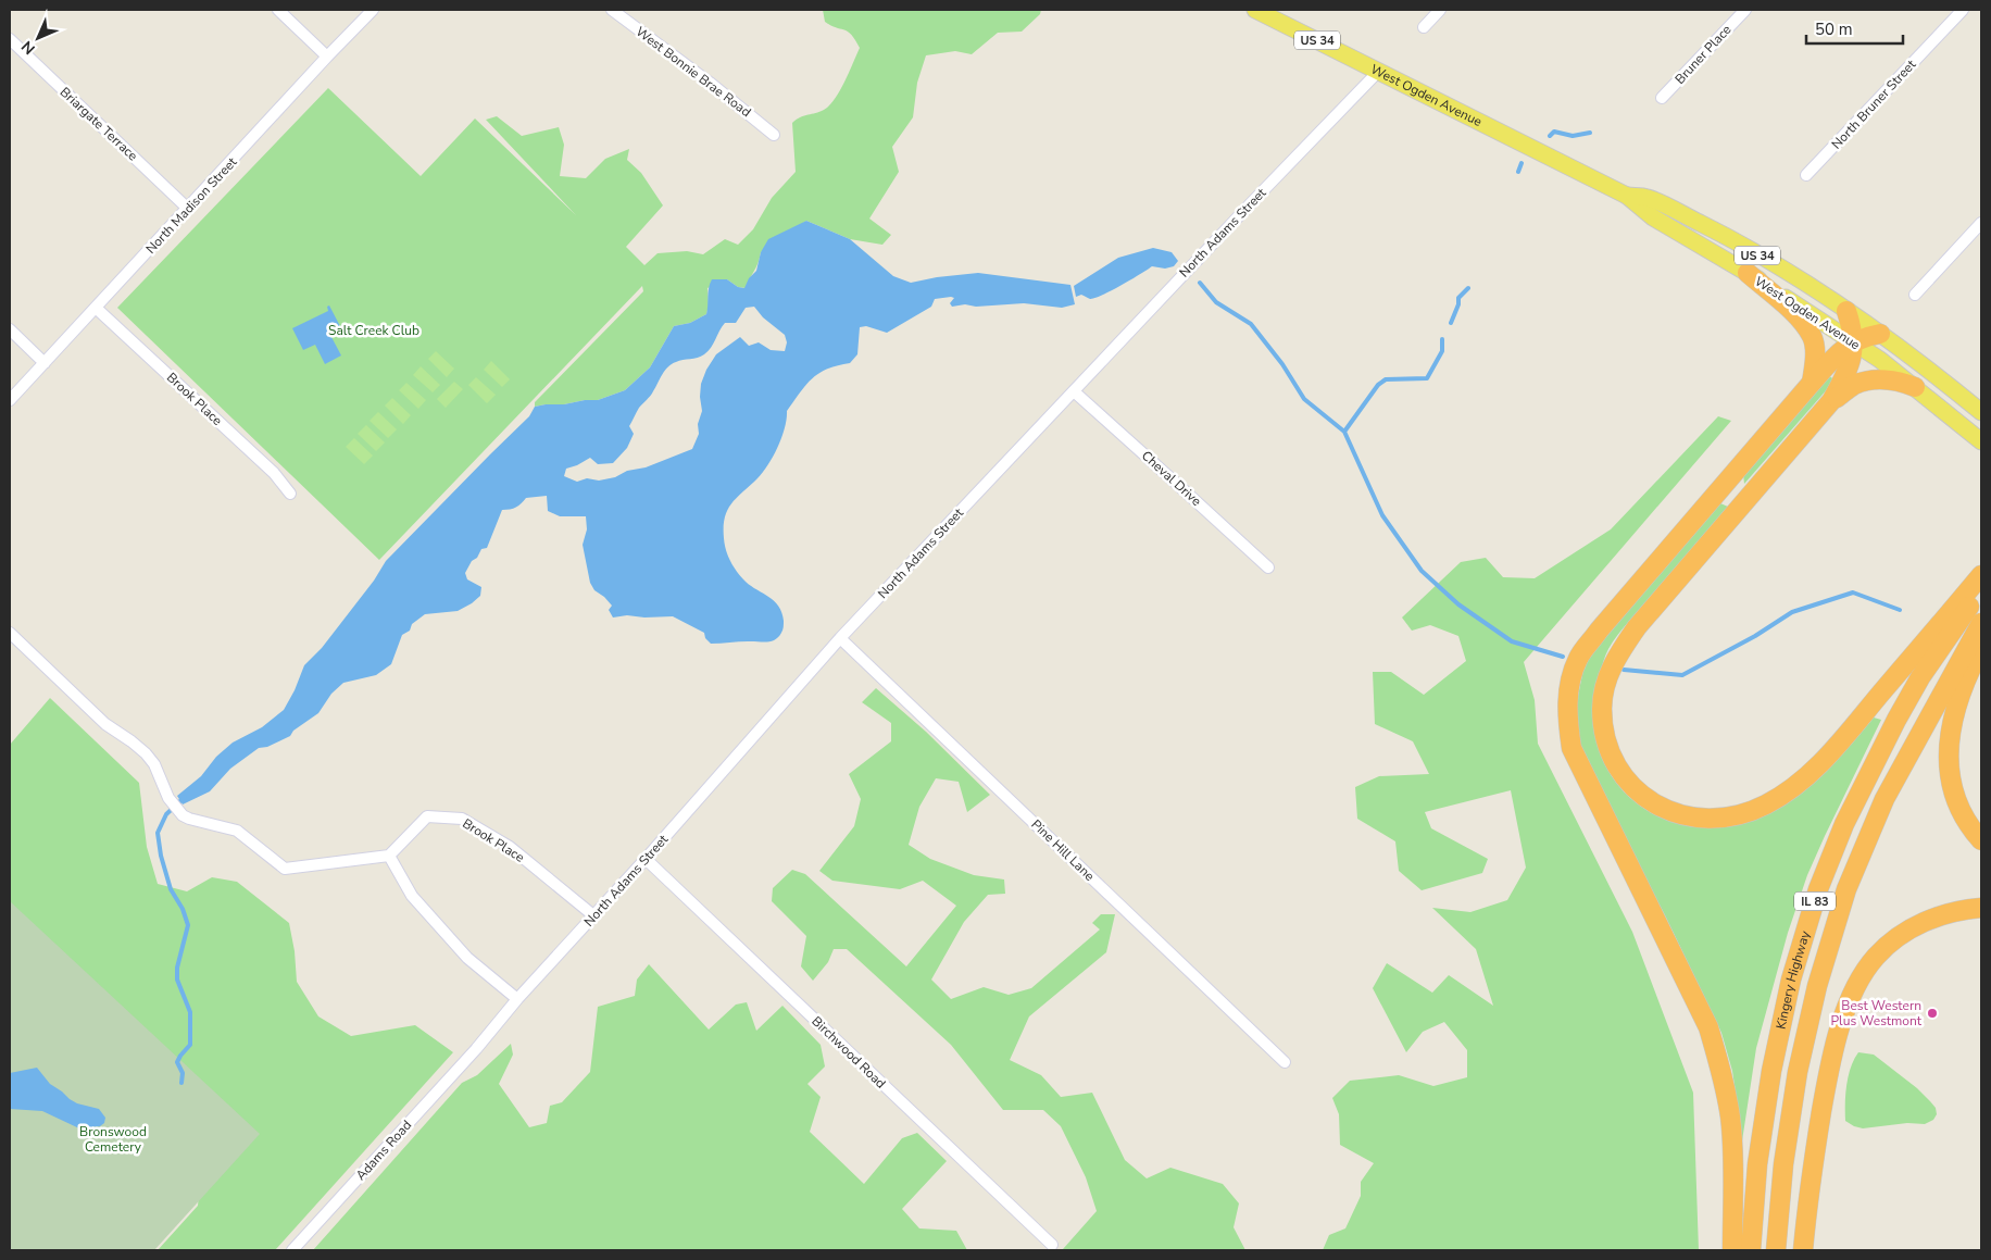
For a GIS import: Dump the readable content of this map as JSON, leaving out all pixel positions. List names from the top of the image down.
{
  "streets": {
    "highway": ["IL 83", "Kingery Highway"],
    "main road": ["US 34", "West Ogden Avenue"],
    "street": [
      "Bruner Place",
      "West Bonnie Brae Road",
      "North Bruner Street",
      "Briargate Terrace",
      "North Madison Street",
      "North Adams Street",
      "Brook Place",
      "Cheval Drive",
      "Pine Hill Lane",
      "Birchwood Road",
      "Adams Road"
    ]
  },
  "crossings": [
    ["West Ogden Avenue", "North Adams Street"],
    ["Briargate Terrace", "North Madison Street"],
    ["North Madison Street", "Brook Place"],
    ["North Adams Street", "Brook Place"],
    ["North Adams Street", "Cheval Drive"],
    ["North Adams Street", "Pine Hill Lane"],
    ["North Adams Street", "Birchwood Road"],
    ["North Adams Street", "Adams Road"]
  ],
  "parks": ["Salt Creek Club", "Bronswood Cemetery"],
  "places": ["Best Western Plus Westmont"],
  "scale_bar": "50 m",
  "north": "bottom left"
}
